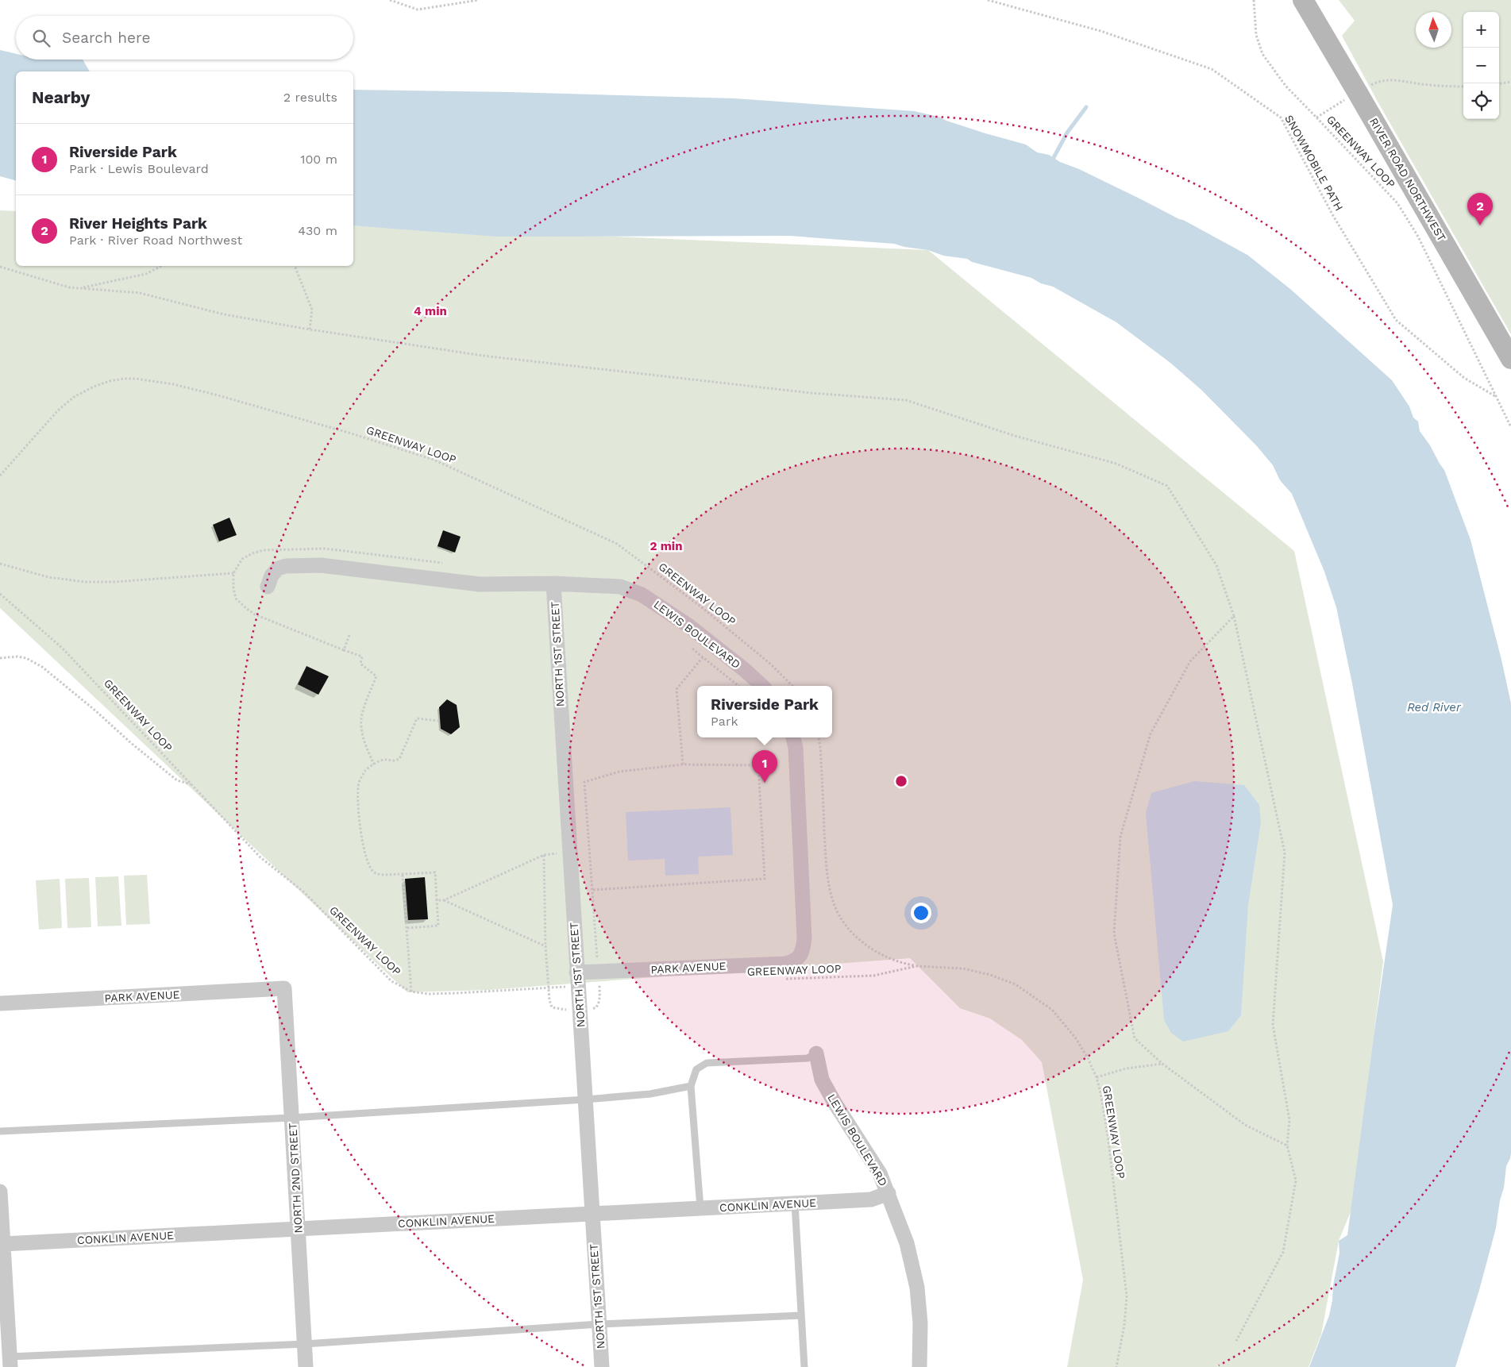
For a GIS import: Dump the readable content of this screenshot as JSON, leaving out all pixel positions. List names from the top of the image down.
{
  "streets": {
    "street": [
      "RIVER ROAD NORTHWEST",
      "LEWIS BOULEVARD",
      "NORTH 1ST STREET",
      "PARK AVENUE",
      "NORTH 2ND STREET",
      "CONKLIN AVENUE"
    ],
    "path": ["GREENWAY LOOP", "SNOWMOBILE PATH"]
  },
  "crossings": [
    ["GREENWAY LOOP", "SNOWMOBILE PATH"],
    ["GREENWAY LOOP", "NORTH 1ST STREET"],
    ["GREENWAY LOOP", "PARK AVENUE"],
    ["LEWIS BOULEVARD", "NORTH 1ST STREET"],
    ["LEWIS BOULEVARD", "CONKLIN AVENUE"],
    ["NORTH 1ST STREET", "PARK AVENUE"],
    ["NORTH 1ST STREET", "CONKLIN AVENUE"],
    ["PARK AVENUE", "NORTH 2ND STREET"],
    ["NORTH 2ND STREET", "CONKLIN AVENUE"]
  ],
  "water": ["Red River"],
  "north": "top",
  "page": {
    "map_buttons": ["+", "−"],
    "search": "Search here",
    "heading": ["Nearby", "2 results"],
    "list": [
      {
        "mark": "1",
        "name": "Riverside Park",
        "note": "Park · Lewis Boulevard",
        "value": "100 m"
      },
      {
        "mark": "2",
        "name": "River Heights Park",
        "note": "Park · River Road Northwest",
        "value": "430 m"
      }
    ],
    "pins": ["2", "1"],
    "popup": ["Riverside Park", "Park"]
  },
  "rings": ["4 min", "2 min"]
}
